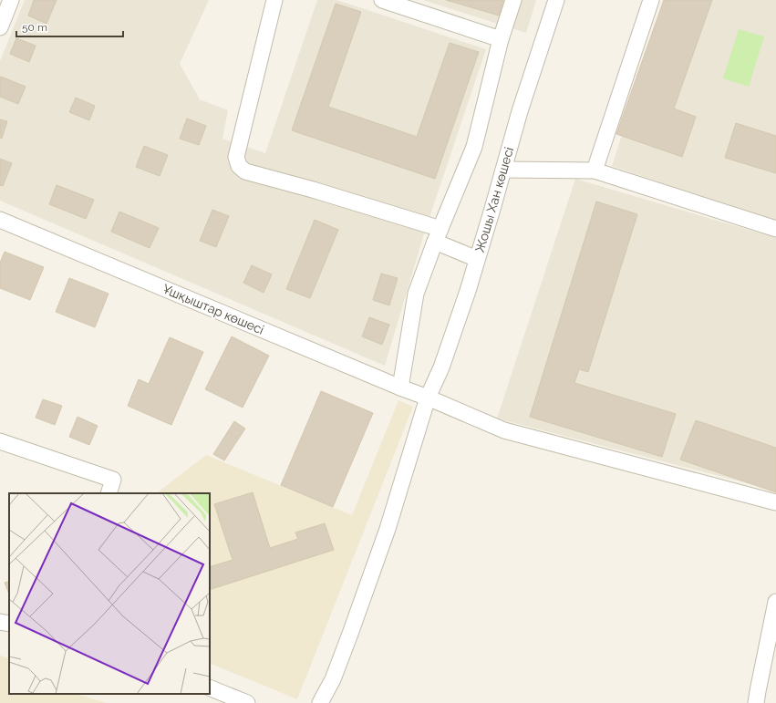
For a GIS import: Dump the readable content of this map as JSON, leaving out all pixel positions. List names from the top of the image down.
{
  "streets": {
    "street": ["Жошы Хан көшесі", "Ұшқыштар көшесі"]
  },
  "crossings": [
    ["Жошы Хан көшесі", "Ұшқыштар көшесі"]
  ],
  "scale_bar": "50 m"
}
